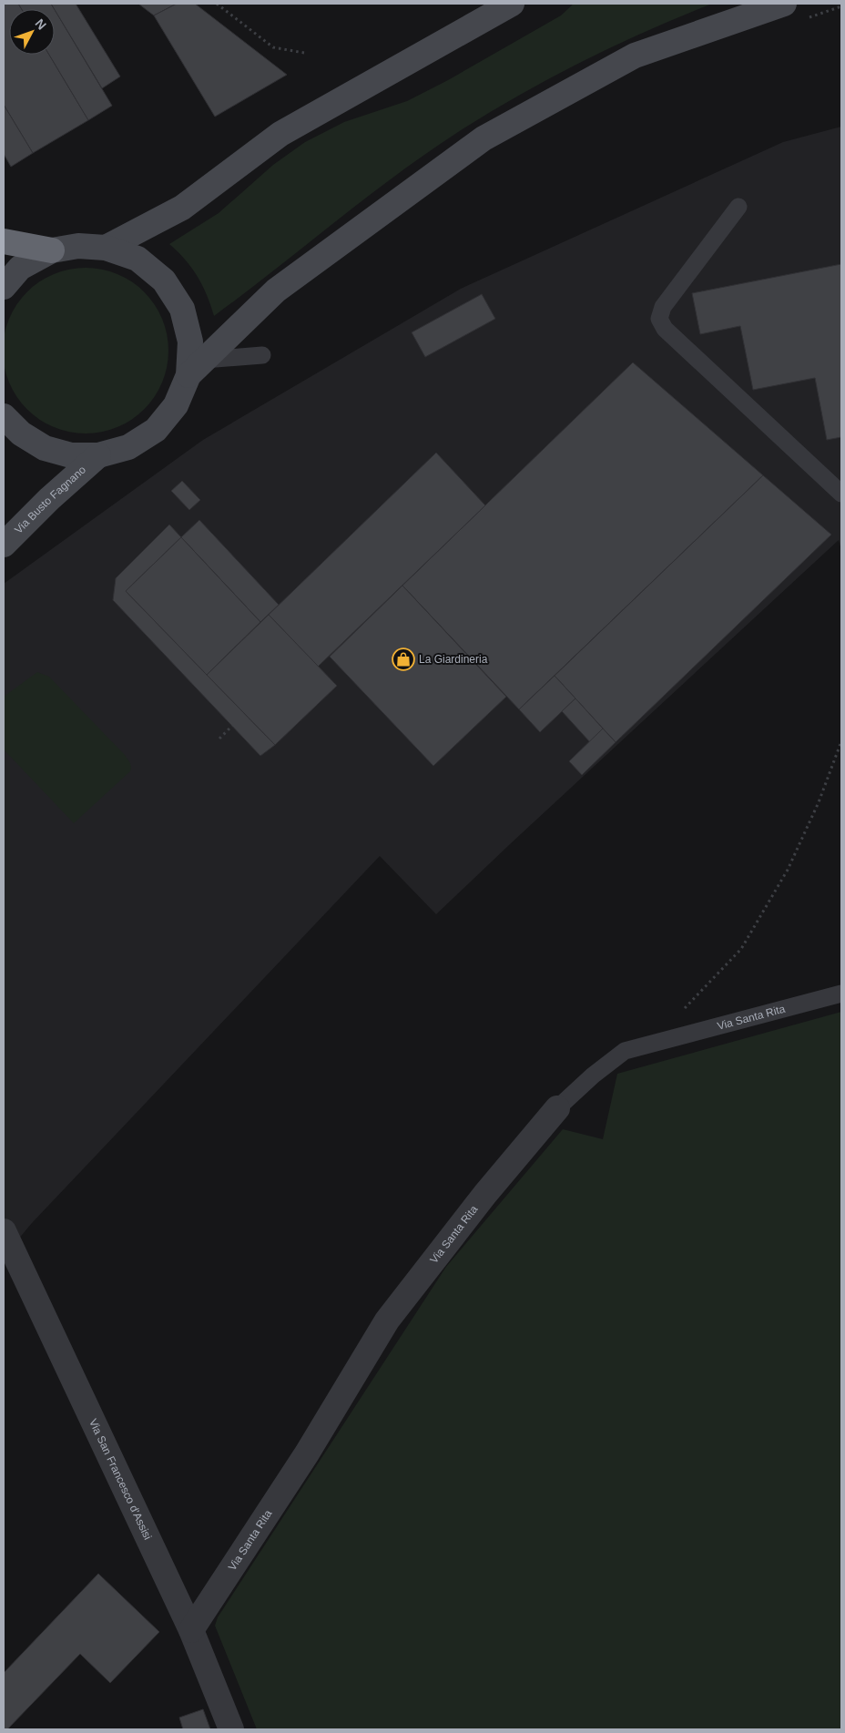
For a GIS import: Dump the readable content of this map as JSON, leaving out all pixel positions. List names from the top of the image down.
{
  "streets": {
    "main road": ["Via Busto Fagnano"],
    "street": ["Via Santa Rita", "Via San Francesco d'Assisi"]
  },
  "crossings": [
    ["Via Santa Rita", "Via San Francesco d'Assisi"]
  ],
  "places": {
    "shop": ["La Giardineria"]
  },
  "north": "top right"
}
